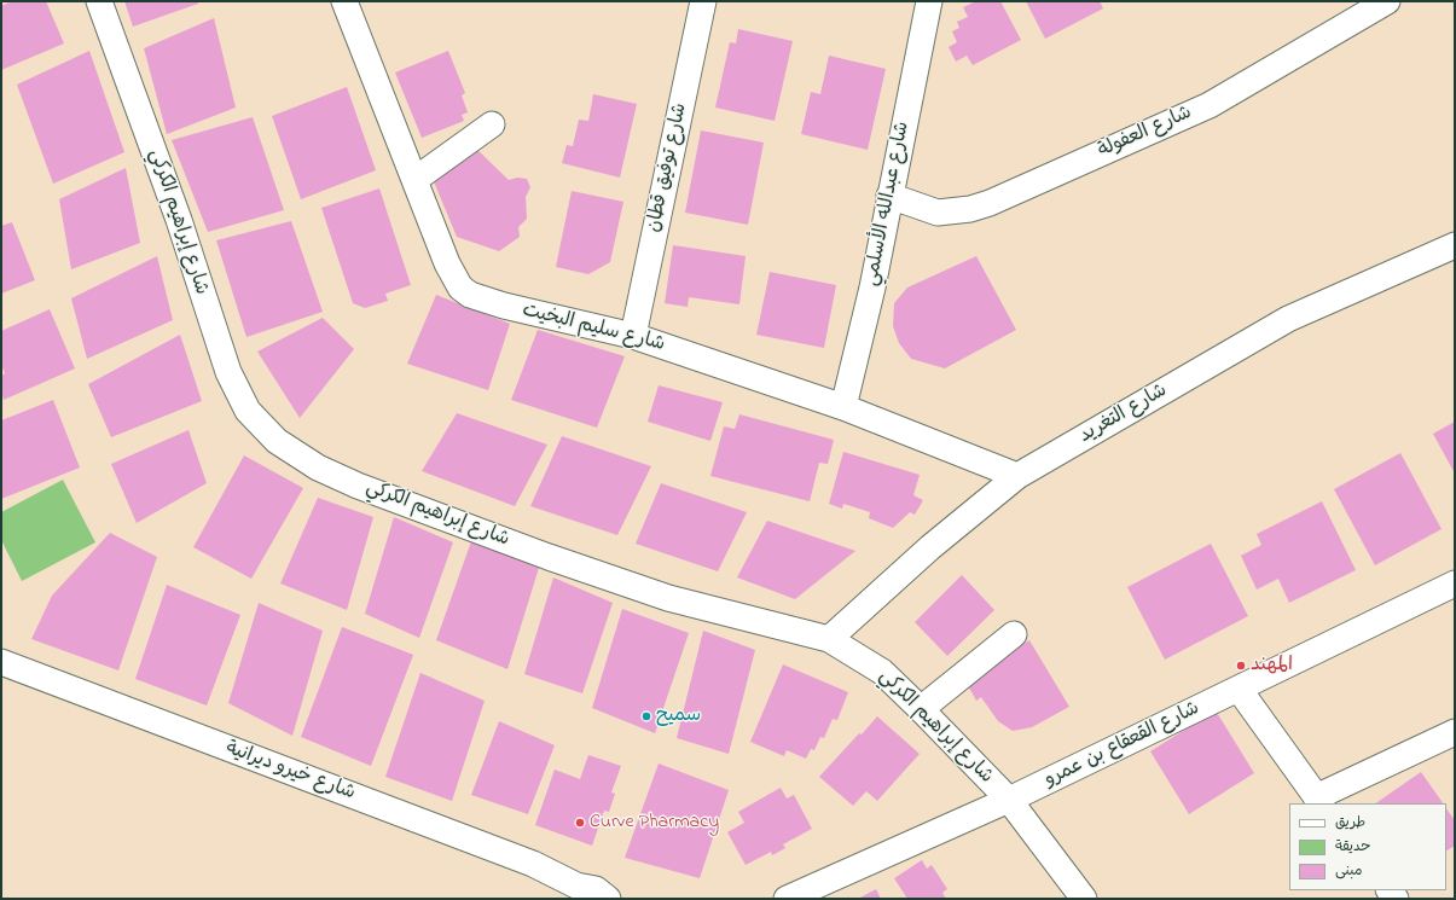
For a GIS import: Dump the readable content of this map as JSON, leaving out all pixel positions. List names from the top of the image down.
{
  "streets": {
    "street": [
      "شارع العفولة",
      "شارع توفيق قطان",
      "شارع عبدالله الأسلمي",
      "شارع إبراهيم الكركي",
      "شارع سليم البخيت",
      "شارع التغريد",
      "شارع القعقاع بن عمرو",
      "شارع خيرو ديرانية"
    ]
  },
  "crossings": [
    ["شارع العفولة", "شارع عبدالله الأسلمي"],
    ["شارع توفيق قطان", "شارع سليم البخيت"],
    ["شارع عبدالله الأسلمي", "شارع سليم البخيت"],
    ["شارع إبراهيم الكركي", "شارع التغريد"],
    ["شارع إبراهيم الكركي", "شارع القعقاع بن عمرو"],
    ["شارع سليم البخيت", "شارع التغريد"]
  ],
  "places": ["المهند", "سميح", "Curve Pharmacy"],
  "legend": ["طريق", "حديقة", "مبنى"]
}
